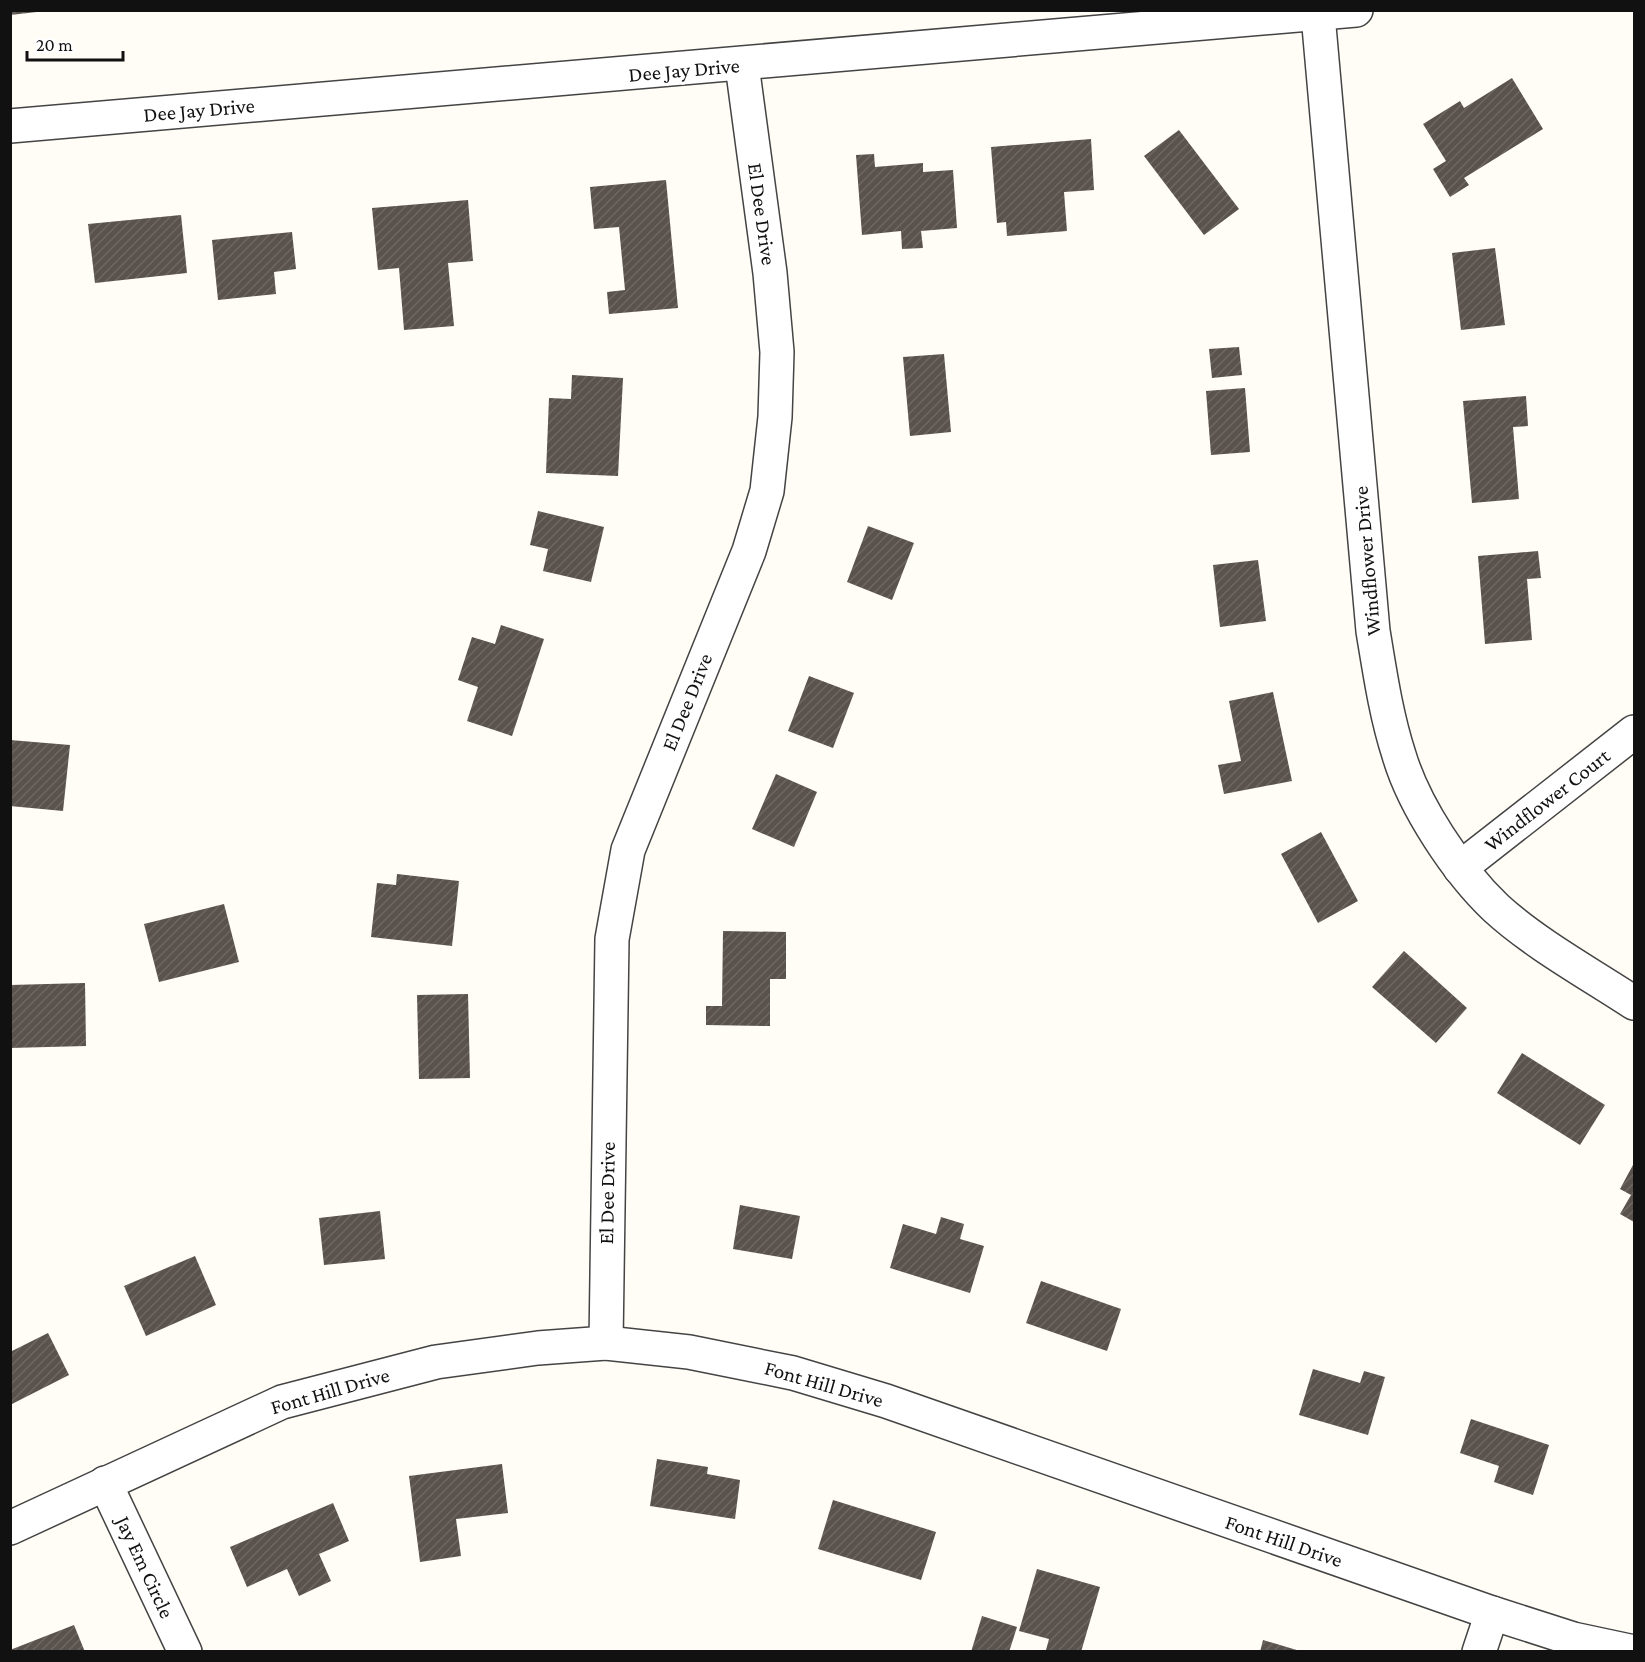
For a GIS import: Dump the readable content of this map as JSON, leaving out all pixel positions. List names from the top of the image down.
{
  "streets": {
    "street": [
      "Dee Jay Drive",
      "El Dee Drive",
      "Windflower Drive",
      "Windflower Court",
      "Font Hill Drive",
      "Jay Em Circle"
    ]
  },
  "crossings": [
    ["Dee Jay Drive", "El Dee Drive"],
    ["Dee Jay Drive", "Windflower Drive"],
    ["El Dee Drive", "Font Hill Drive"],
    ["Windflower Drive", "Windflower Court"],
    ["Font Hill Drive", "Jay Em Circle"]
  ],
  "scale_bar": "20 m"
}
